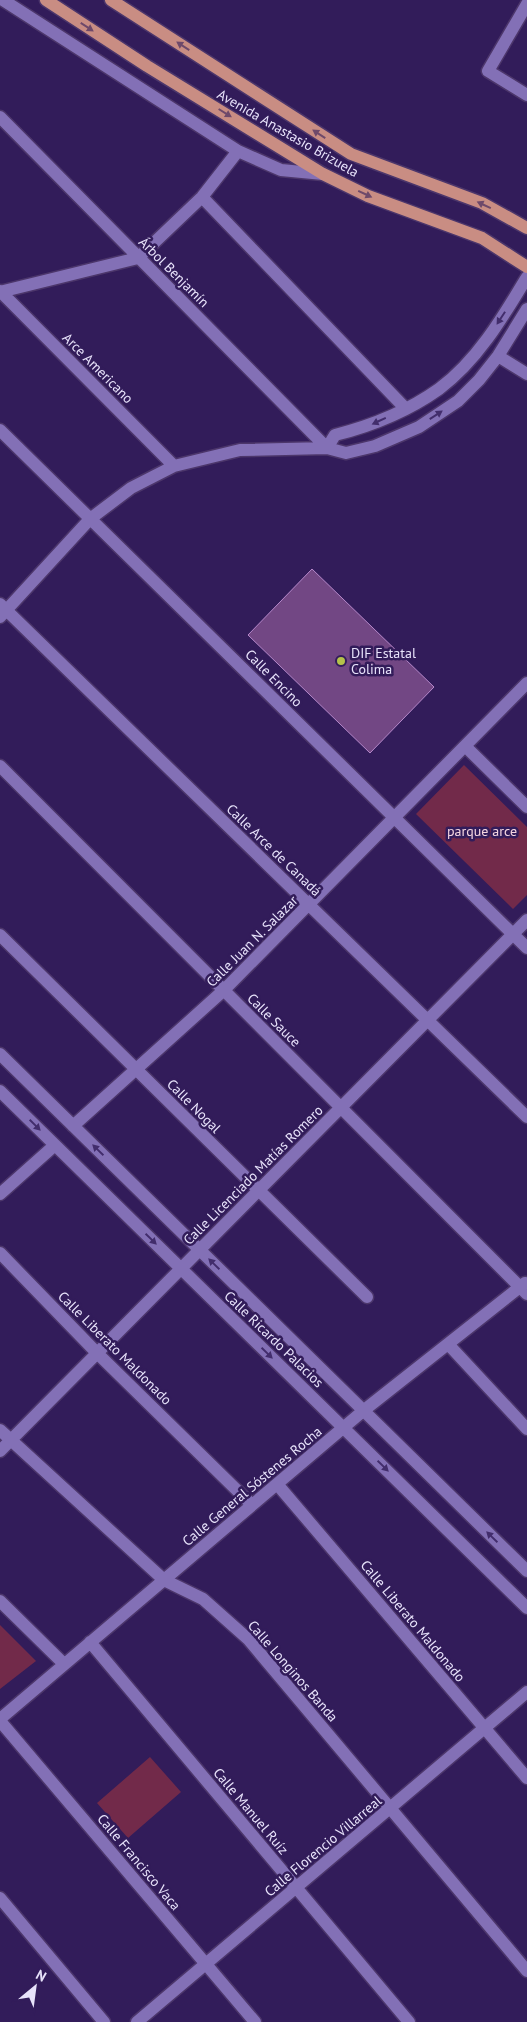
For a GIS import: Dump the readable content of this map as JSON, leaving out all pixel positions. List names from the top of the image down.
{
  "streets": {
    "main road": ["Avenida Anastasio Brizuela"],
    "street": [
      "Árbol Benjamín",
      "Arce Americano",
      "Calle Encino",
      "Calle Arce de Canadá",
      "Calle Juan N. Salazar",
      "Calle Sauce",
      "Calle Nogal",
      "Calle Licenciado Matías Romero",
      "Calle Ricardo Palacios",
      "Calle Liberato Maldonado",
      "Calle General Sóstenes Rocha",
      "Calle Longinos Banda",
      "Calle Manuel Ruíz",
      "Calle Florencio Villarreal",
      "Calle Francisco Vaca"
    ]
  },
  "crossings": [
    ["Calle Encino", "Calle Juan N. Salazar"],
    ["Calle Encino", "Calle Licenciado Matías Romero"],
    ["Calle Arce de Canadá", "Calle Juan N. Salazar"],
    ["Calle Arce de Canadá", "Calle Licenciado Matías Romero"],
    ["Calle Juan N. Salazar", "Calle Sauce"],
    ["Calle Juan N. Salazar", "Calle Nogal"],
    ["Calle Juan N. Salazar", "Calle Ricardo Palacios"],
    ["Calle Sauce", "Calle Licenciado Matías Romero"],
    ["Calle Sauce", "Calle General Sóstenes Rocha"],
    ["Calle Nogal", "Calle Licenciado Matías Romero"],
    ["Calle Licenciado Matías Romero", "Calle Ricardo Palacios"],
    ["Calle Licenciado Matías Romero", "Calle Liberato Maldonado"],
    ["Calle Licenciado Matías Romero", "Calle Longinos Banda"],
    ["Calle Ricardo Palacios", "Calle General Sóstenes Rocha"],
    ["Calle Liberato Maldonado", "Calle General Sóstenes Rocha"],
    ["Calle Liberato Maldonado", "Calle Florencio Villarreal"],
    ["Calle General Sóstenes Rocha", "Calle Longinos Banda"],
    ["Calle General Sóstenes Rocha", "Calle Manuel Ruíz"],
    ["Calle General Sóstenes Rocha", "Calle Francisco Vaca"],
    ["Calle Longinos Banda", "Calle Florencio Villarreal"],
    ["Calle Manuel Ruíz", "Calle Florencio Villarreal"],
    ["Calle Florencio Villarreal", "Calle Francisco Vaca"]
  ],
  "parks": ["parque arce"],
  "places": ["DIF Estatal Colima"],
  "north": "top right"
}
